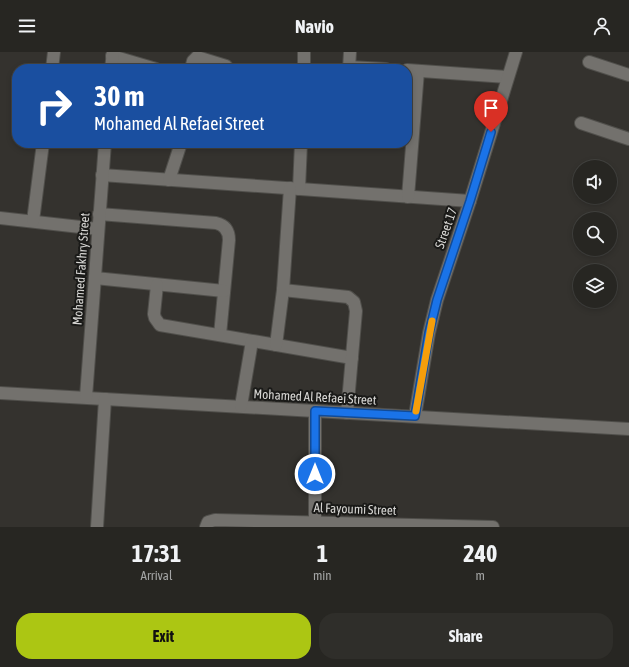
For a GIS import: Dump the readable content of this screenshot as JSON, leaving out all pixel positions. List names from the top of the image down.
{
  "streets": {
    "street": [
      "Street 17",
      "Mohamed Fakhry Street",
      "Mohamed Al Refaei Street",
      "Al Fayoumi Street"
    ]
  },
  "crossings": [
    ["Street 17", "Mohamed Al Refaei Street"],
    ["Mohamed Fakhry Street", "Mohamed Al Refaei Street"]
  ],
  "page": {
    "header": "Navio",
    "turn": ["30 m", "Mohamed Al Refaei Street"],
    "eta": [
      "17:31",
      "Arrival",
      "1",
      "min",
      "240",
      "m"
    ],
    "buttons": ["Exit", "Share"]
  }
}
